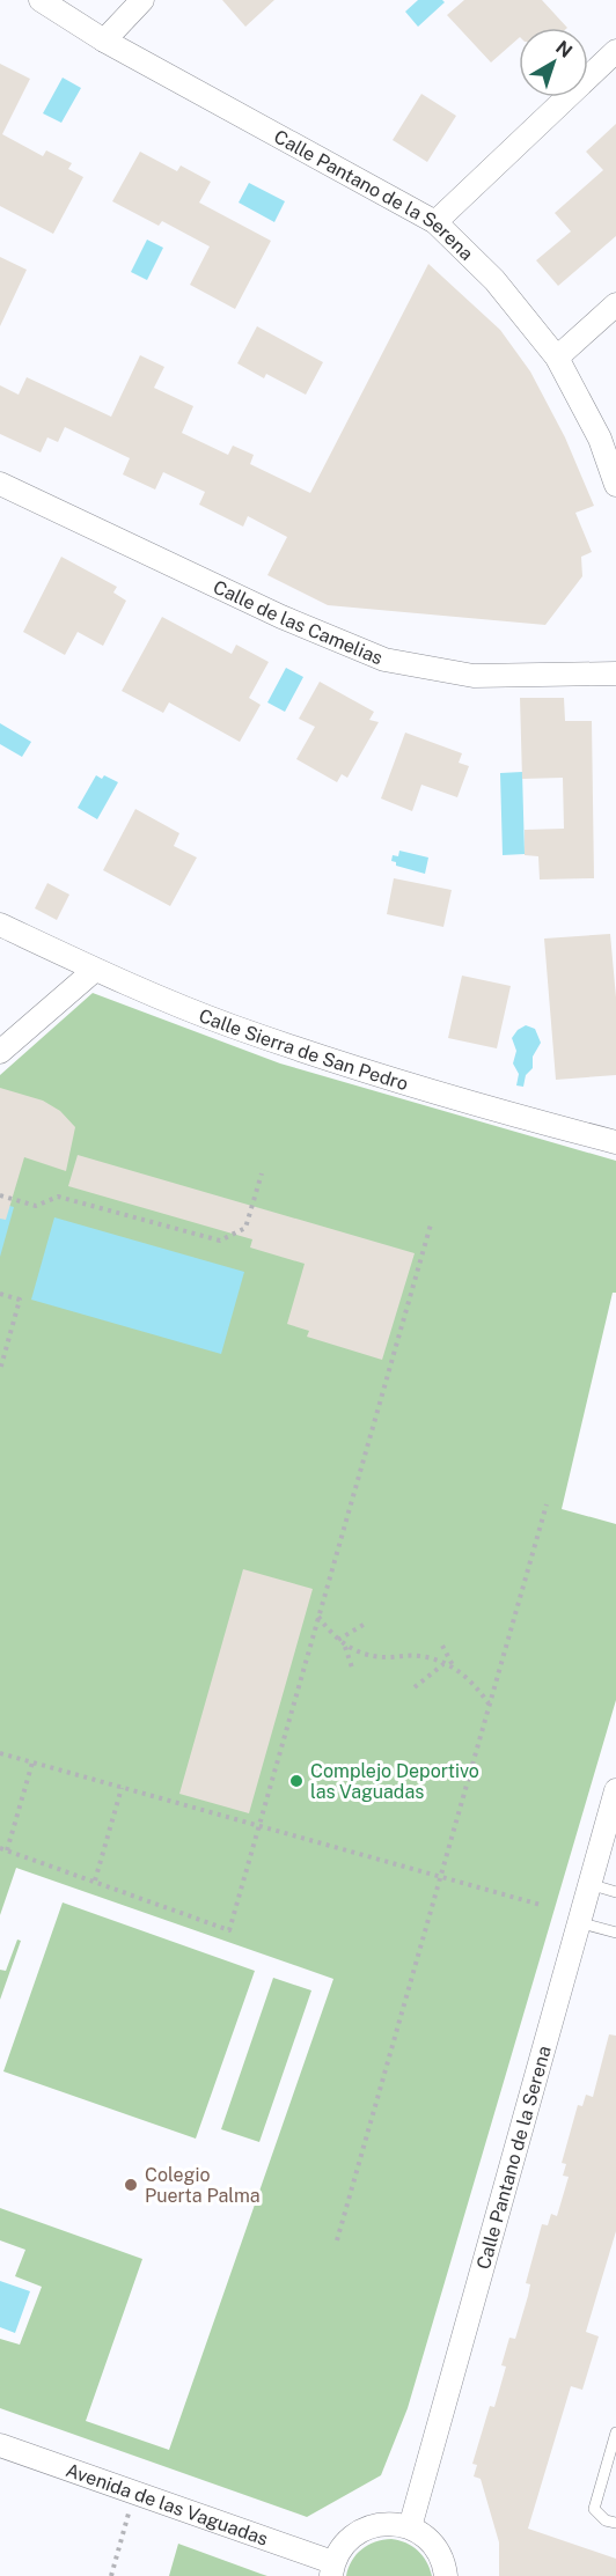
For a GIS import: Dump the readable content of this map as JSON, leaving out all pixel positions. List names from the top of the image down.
{
  "streets": {
    "street": [
      "Calle Pantano de la Serena",
      "Calle de las Camelias",
      "Calle Sierra de San Pedro",
      "Avenida de las Vaguadas"
    ]
  },
  "places": ["Complejo Deportivo las Vaguadas", "Colegio Puerta Palma"],
  "north": "top right"
}
